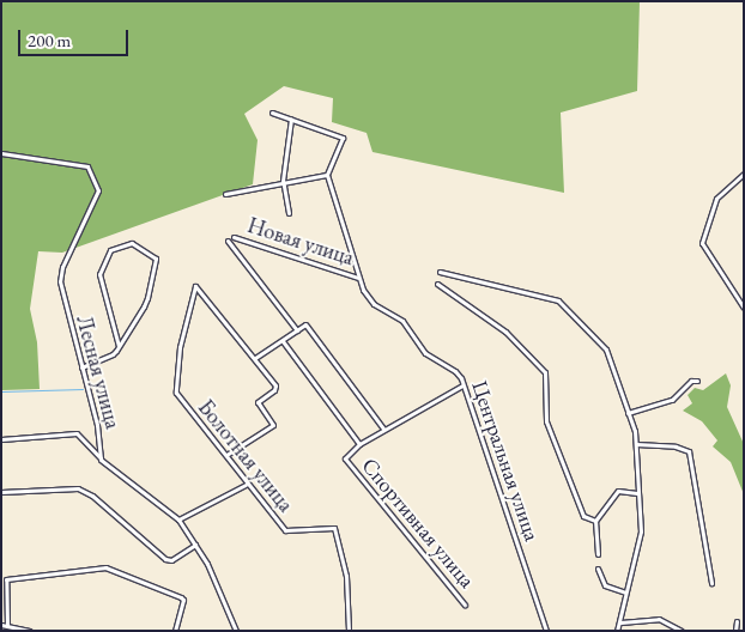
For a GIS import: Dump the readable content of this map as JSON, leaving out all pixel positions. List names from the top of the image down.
{
  "streets": {
    "street": [
      "Новая улица",
      "Лесная улица",
      "Болотная улица",
      "Центральная улица",
      "Спортивная улица"
    ]
  },
  "crossings": [
    ["Новая улица", "Центральная улица"],
    ["Центральная улица", "Спортивная улица"]
  ],
  "scale_bar": "200 m"
}
